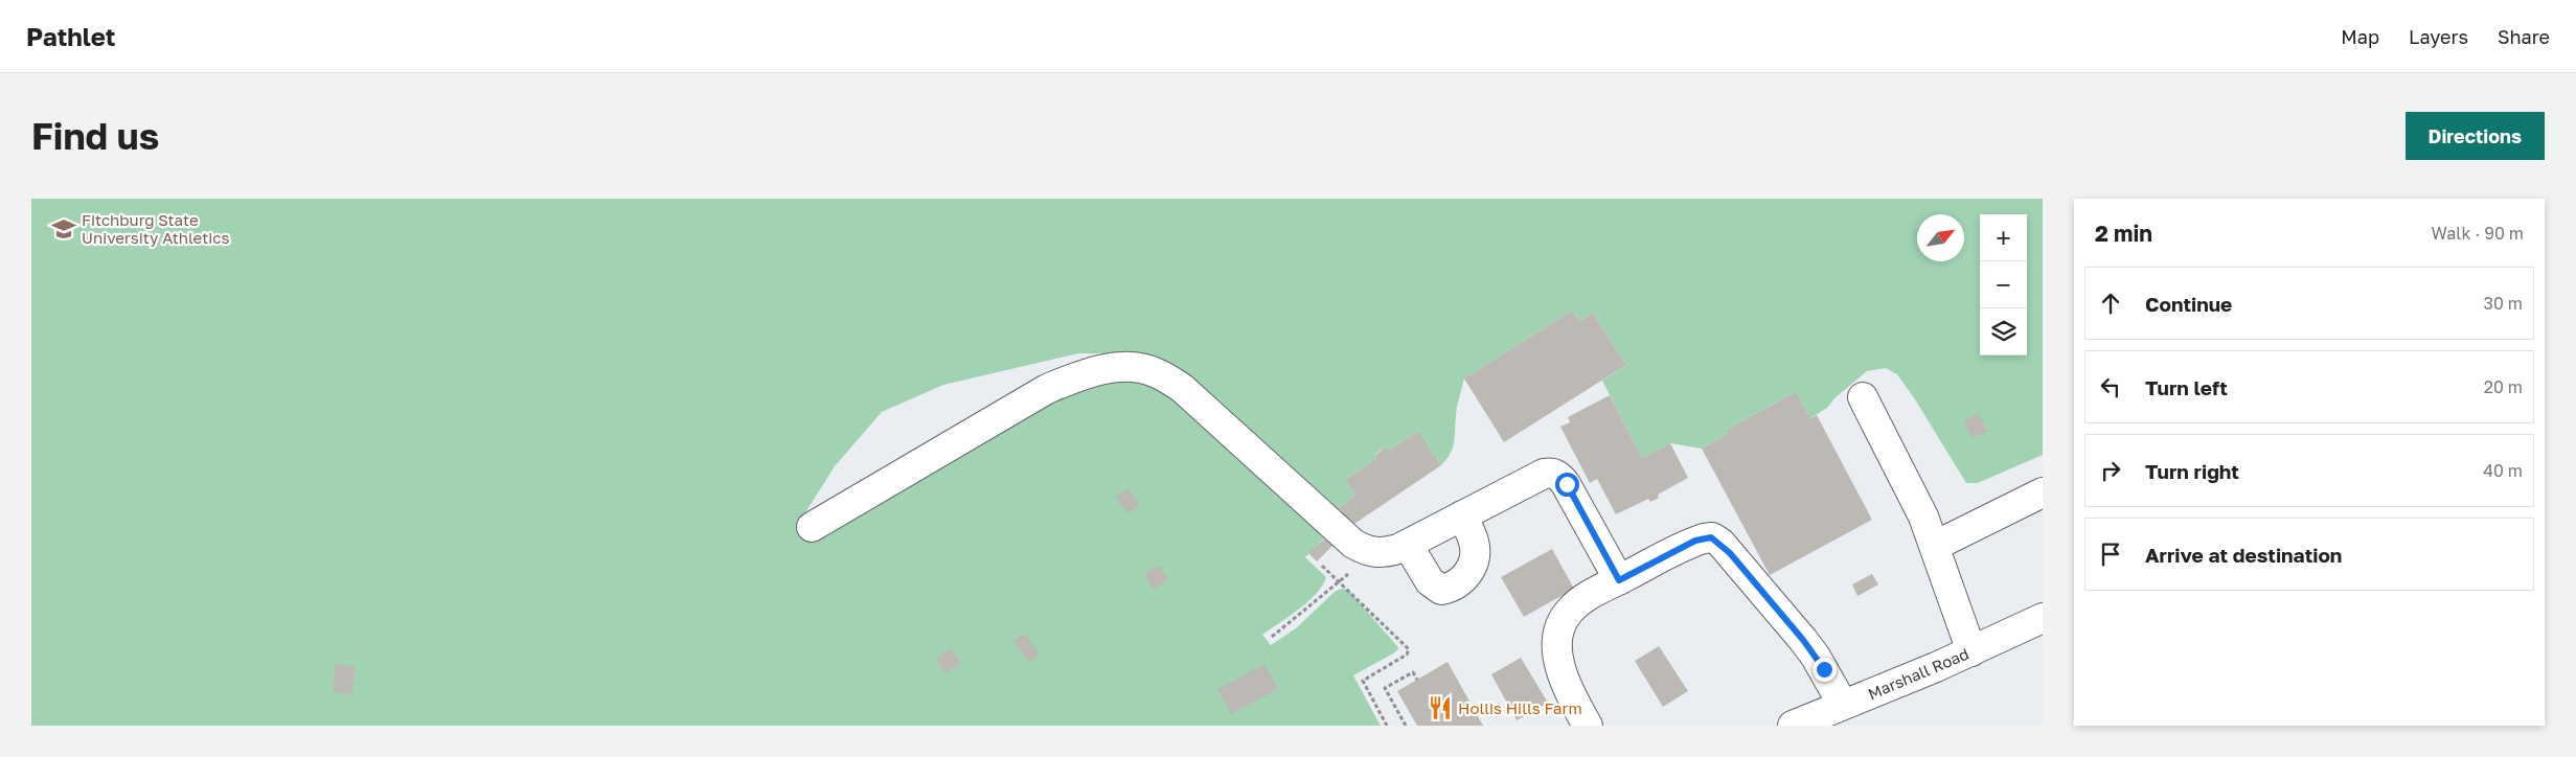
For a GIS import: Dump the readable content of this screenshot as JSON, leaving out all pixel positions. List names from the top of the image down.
{
  "streets": {
    "street": ["Marshall Road"]
  },
  "places": {
    "school or university": ["Fitchburg State University Athletics"],
    "restaurant": ["Hollis Hills Farm"]
  },
  "north": "top right",
  "page": {
    "header": "Pathlet",
    "nav": ["Map", "Layers", "Share"],
    "buttons": "Directions",
    "title": "Find us",
    "heading": ["2 min", "Walk · 90 m"],
    "map_buttons": ["+", "−"],
    "list": [
      ["Continue", "30 m"],
      ["Turn left", "20 m"],
      ["Turn right", "40 m"],
      "Arrive at destination"
    ]
  }
}
